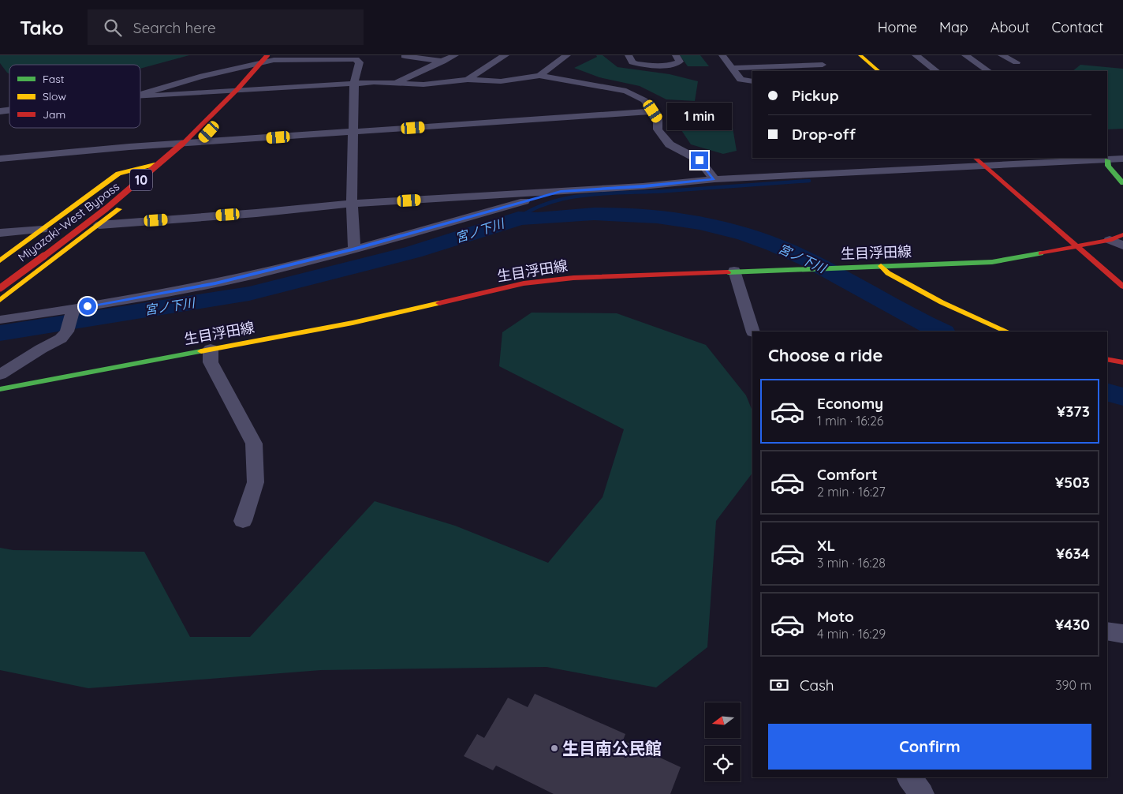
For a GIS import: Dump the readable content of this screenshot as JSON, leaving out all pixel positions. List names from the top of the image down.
{
  "streets": {
    "main road": ["10", "Miyazaki-West Bypass", "生目浮田線"]
  },
  "water": ["宮ノ下川"],
  "places": ["生目南公民館"],
  "legend": ["Fast", "Slow", "Jam"],
  "north": "left",
  "page": {
    "header": "Tako",
    "search": "Search here",
    "nav": [
      "Home",
      "Map",
      "About",
      "Contact"
    ],
    "banner": ["Pickup", "Drop-off"],
    "bubble": "1 min",
    "heading": "Choose a ride",
    "list": [
      {
        "name": "Economy",
        "note": "1 min · 16:26",
        "value": "¥373"
      },
      {
        "name": "Comfort",
        "note": "2 min · 16:27",
        "value": "¥503"
      },
      {
        "name": "XL",
        "note": "3 min · 16:28",
        "value": "¥634"
      },
      {
        "name": "Moto",
        "note": "4 min · 16:29",
        "value": "¥430"
      }
    ],
    "pay": ["Cash", "390 m"],
    "buttons": "Confirm"
  }
}
